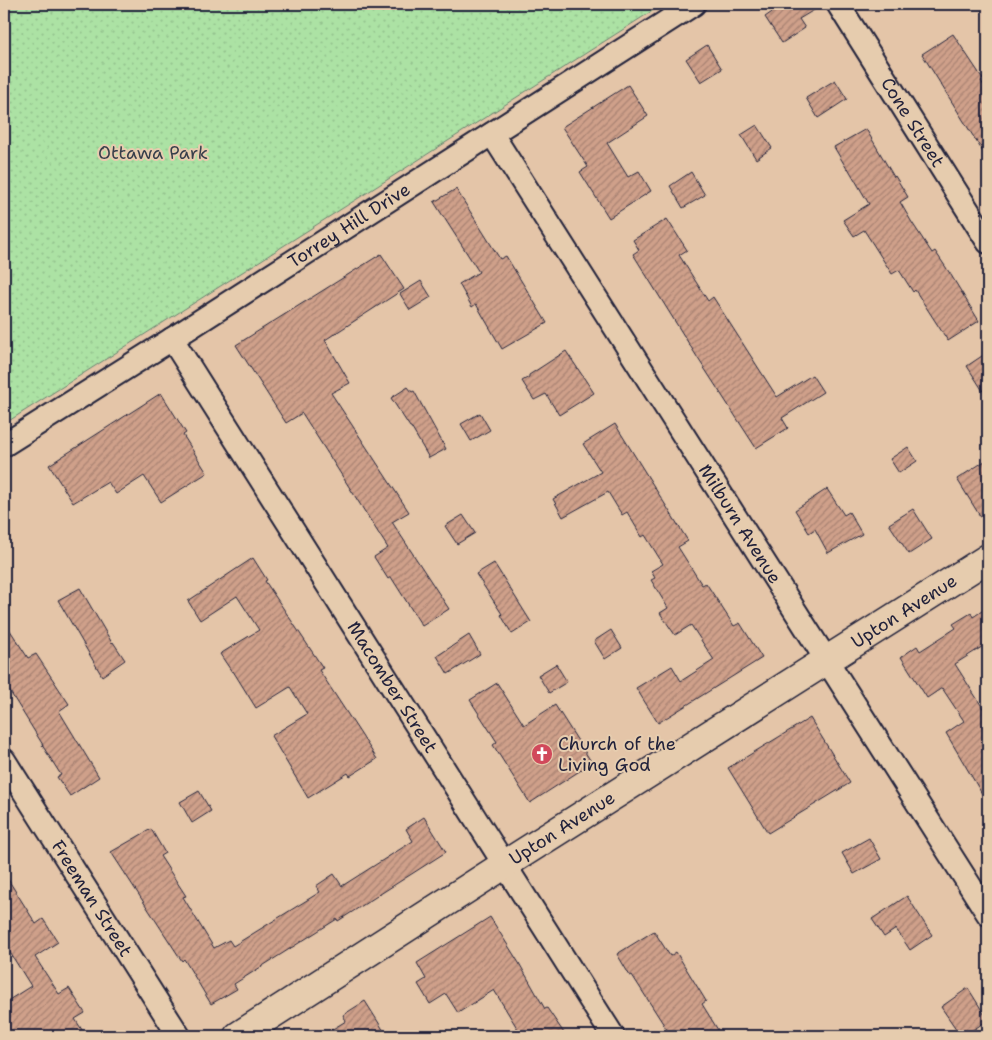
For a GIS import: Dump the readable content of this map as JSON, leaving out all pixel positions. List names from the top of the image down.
{
  "streets": {
    "street": [
      "Cone Street",
      "Torrey Hill Drive",
      "Milburn Avenue",
      "Upton Avenue",
      "Macomber Street",
      "Freeman Street"
    ]
  },
  "crossings": [
    ["Torrey Hill Drive", "Milburn Avenue"],
    ["Torrey Hill Drive", "Macomber Street"],
    ["Milburn Avenue", "Upton Avenue"],
    ["Upton Avenue", "Macomber Street"]
  ],
  "parks": ["Ottawa Park"],
  "places": {
    "church": ["Church of the Living God"]
  }
}
